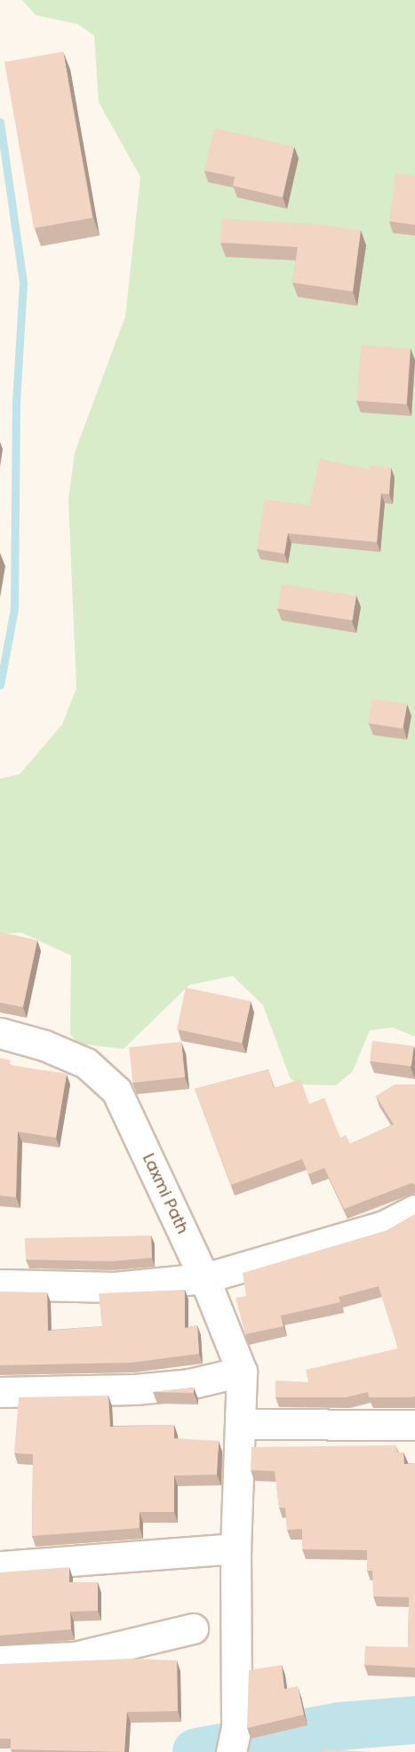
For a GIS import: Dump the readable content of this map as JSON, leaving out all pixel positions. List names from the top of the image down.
{
  "streets": {
    "street": ["Laxmi Path"]
  }
}
